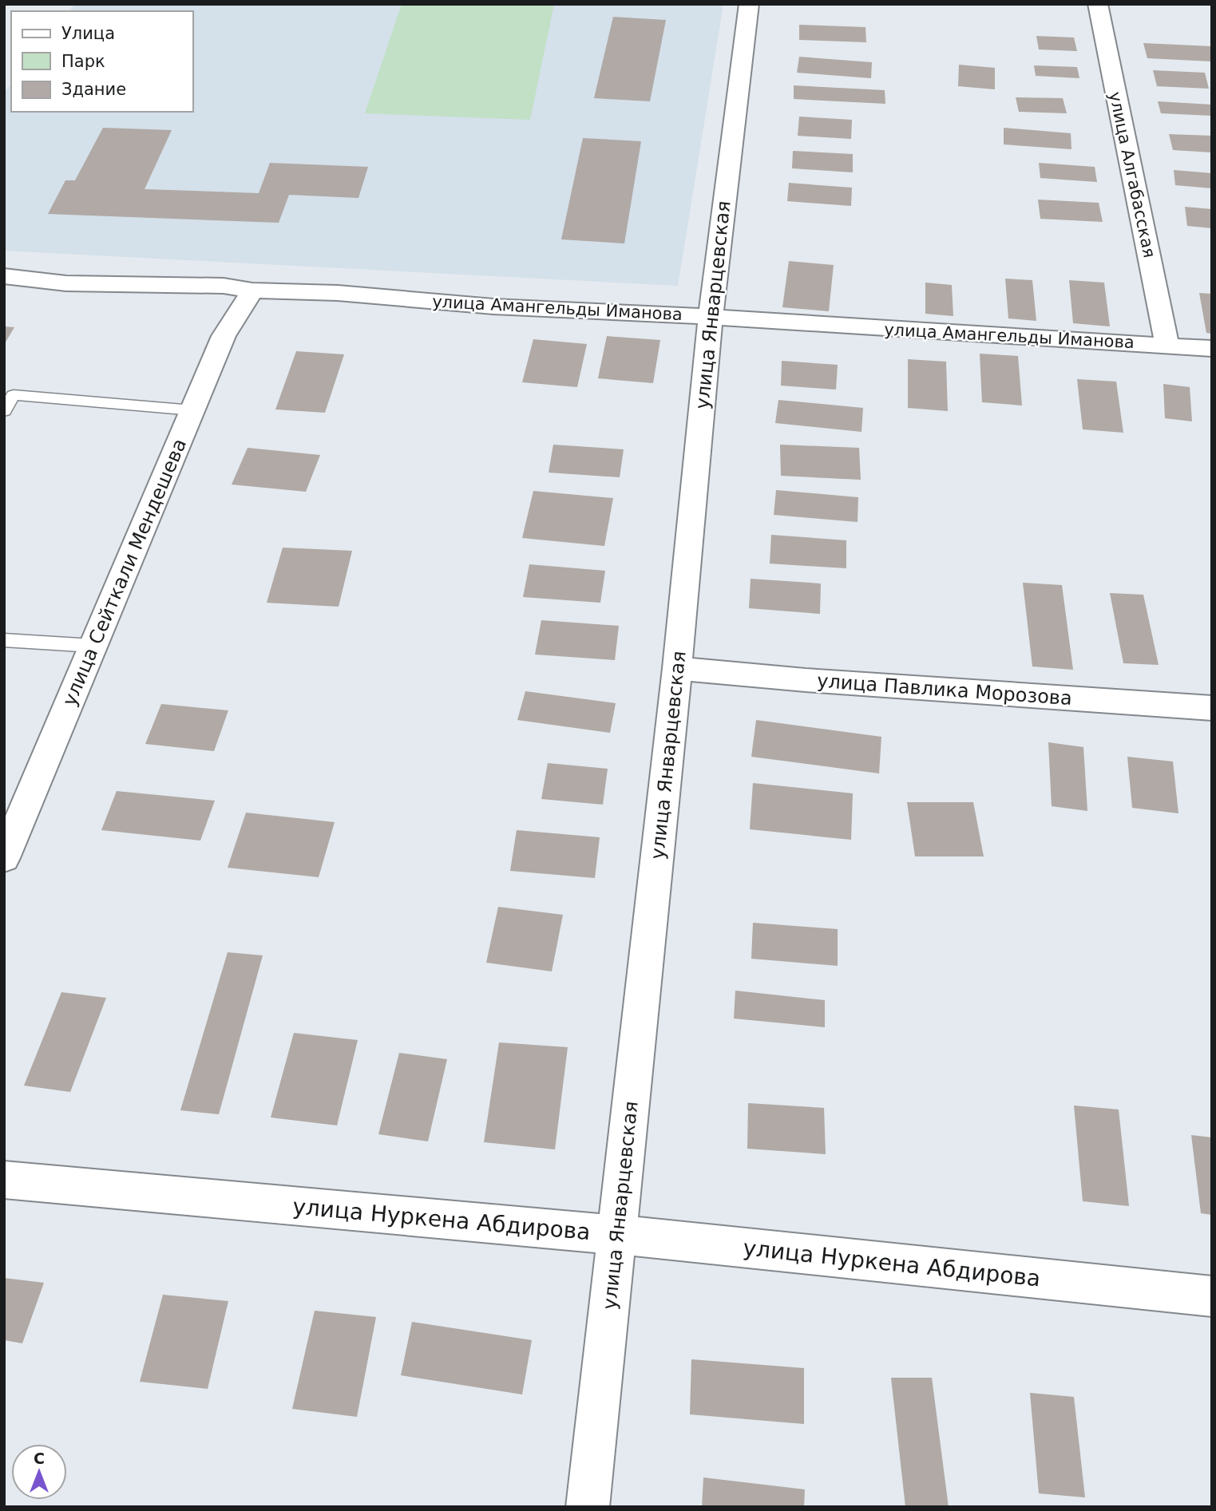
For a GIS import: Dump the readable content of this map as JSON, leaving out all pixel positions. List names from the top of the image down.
{
  "streets": {
    "street": [
      "улица Алгабасская",
      "улица Январцевская",
      "улица Амангельды Иманова",
      "улица Сейткали Мендешева",
      "улица Павлика Морозова",
      "улица Нуркена Абдирова"
    ]
  },
  "crossings": [
    ["улица Алгабасская", "улица Амангельды Иманова"],
    ["улица Январцевская", "улица Амангельды Иманова"],
    ["улица Январцевская", "улица Павлика Морозова"],
    ["улица Январцевская", "улица Нуркена Абдирова"],
    ["улица Амангельды Иманова", "улица Сейткали Мендешева"]
  ],
  "legend": ["Улица", "Парк", "Здание"],
  "north": "top"
}
